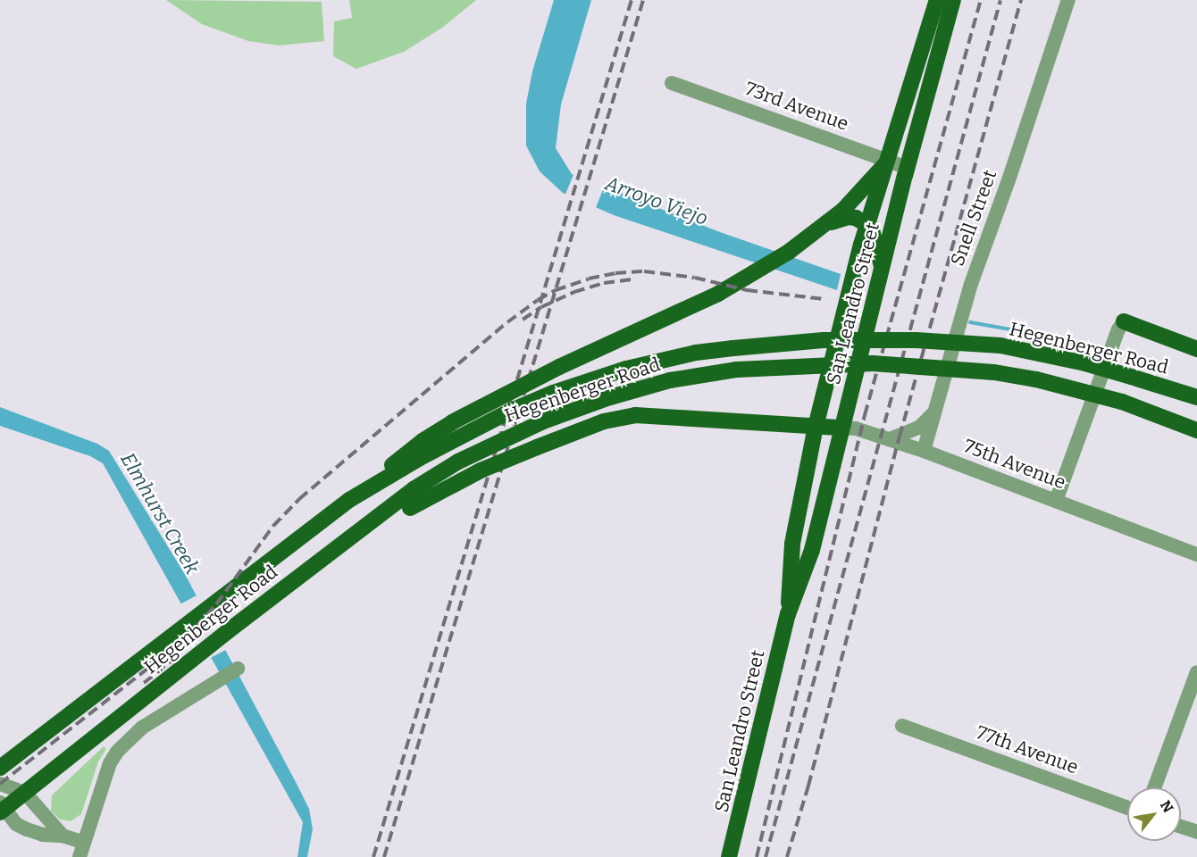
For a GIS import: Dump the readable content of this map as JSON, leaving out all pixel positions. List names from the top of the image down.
{
  "streets": {
    "main road": ["San Leandro Street", "Hegenberger Road", "75th Avenue"],
    "street": ["73rd Avenue", "Snell Street", "77th Avenue"]
  },
  "crossings": [
    ["73rd Avenue", "San Leandro Street"],
    ["Snell Street", "75th Avenue"],
    ["San Leandro Street", "75th Avenue"],
    ["Hegenberger Road", "75th Avenue"]
  ],
  "water": ["Arroyo Viejo", "Elmhurst Creek"],
  "north": "top right"
}
